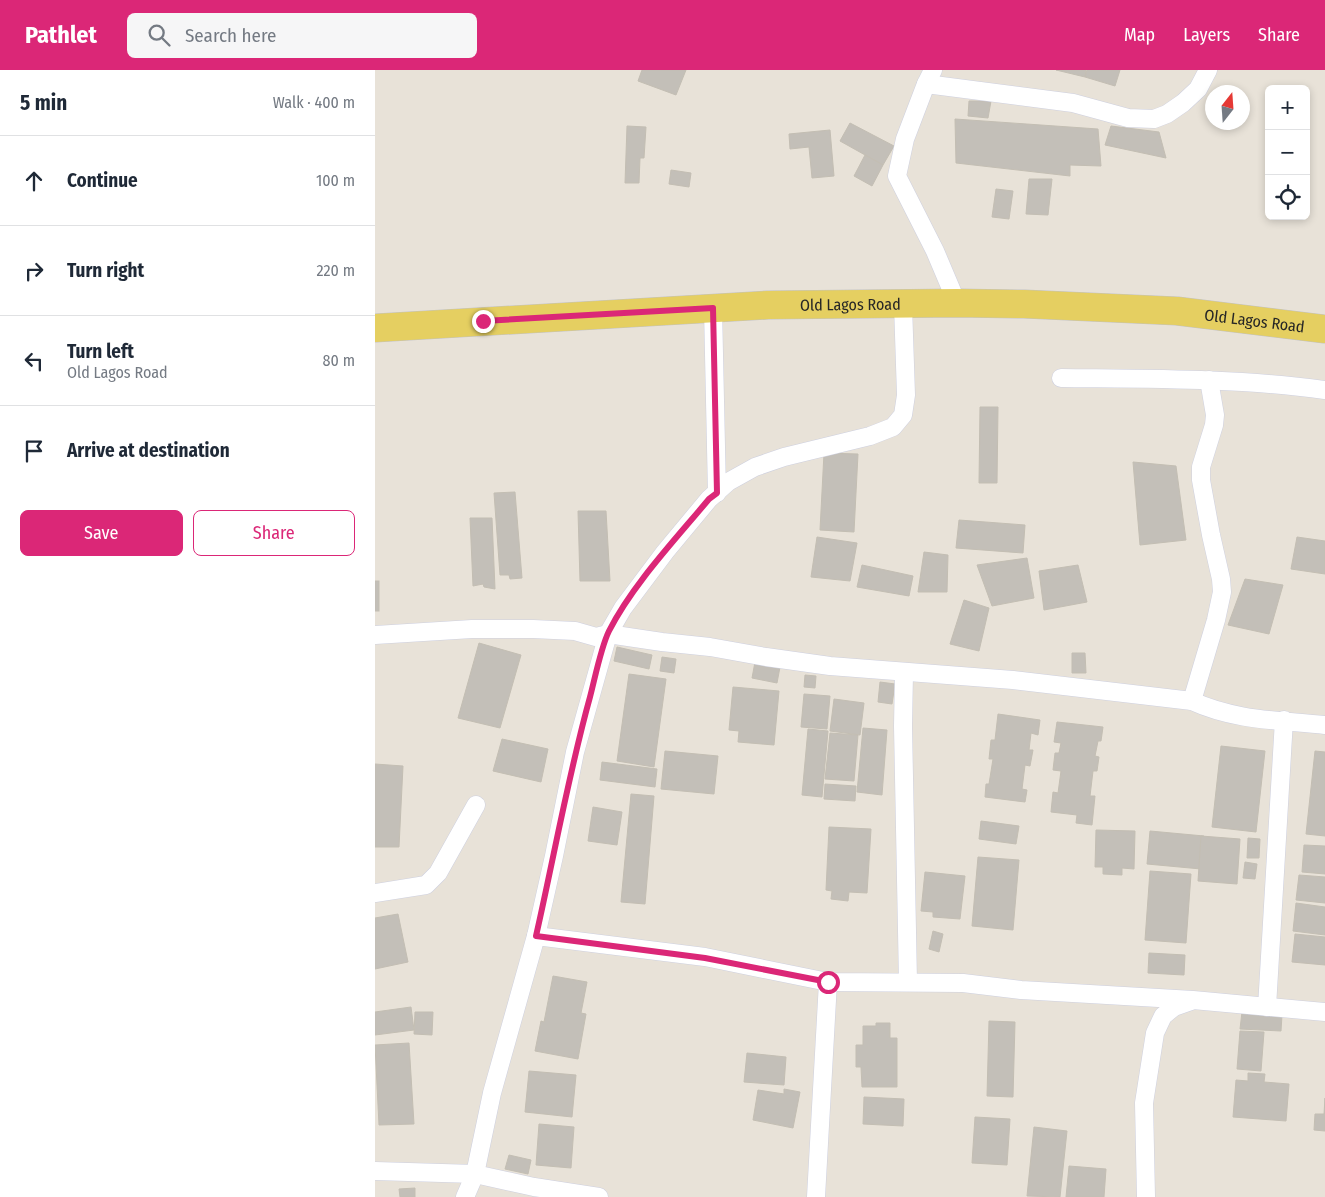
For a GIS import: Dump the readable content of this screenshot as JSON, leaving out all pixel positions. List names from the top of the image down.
{
  "streets": {
    "main road": ["Old Lagos Road"]
  },
  "north": "top",
  "page": {
    "header": "Pathlet",
    "search": "Search here",
    "nav": ["Map", "Layers", "Share"],
    "heading": ["5 min", "Walk · 400 m"],
    "map_buttons": ["+", "−"],
    "list": [
      ["Continue", "100 m"],
      ["Turn right", "220 m"],
      ["Turn left", "Old Lagos Road", "80 m"],
      "Arrive at destination"
    ],
    "buttons": ["Save", "Share"]
  }
}
